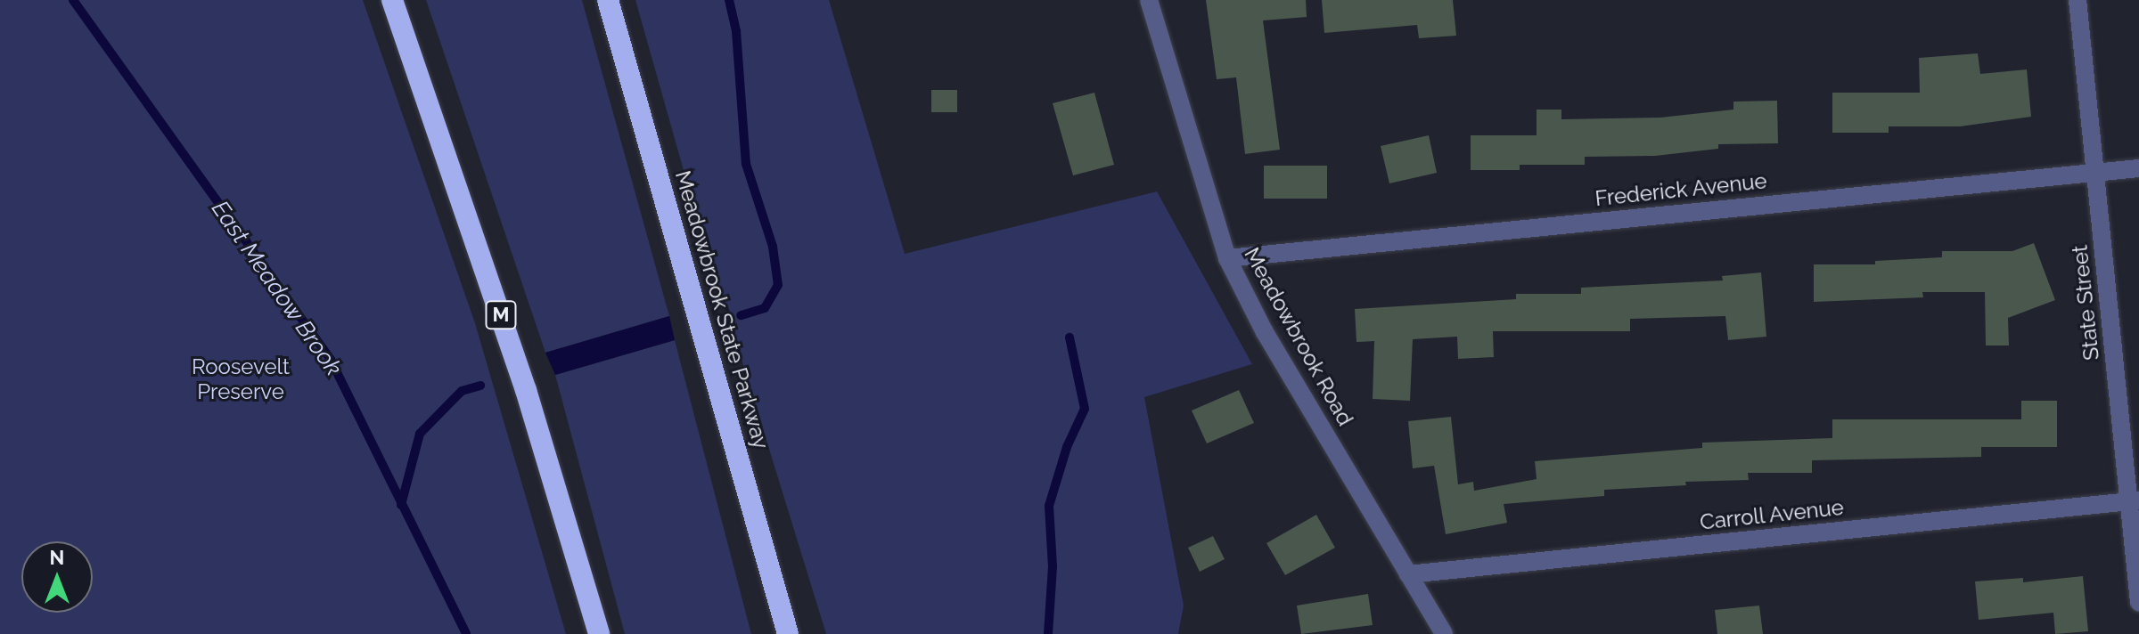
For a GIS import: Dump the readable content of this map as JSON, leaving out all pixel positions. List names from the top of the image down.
{
  "streets": {
    "highway": ["Meadowbrook State Parkway", "M"],
    "street": [
      "Frederick Avenue",
      "State Street",
      "Meadowbrook Road",
      "Carroll Avenue"
    ]
  },
  "crossings": [
    ["Frederick Avenue", "State Street"],
    ["Frederick Avenue", "Meadowbrook Road"],
    ["State Street", "Carroll Avenue"],
    ["Meadowbrook Road", "Carroll Avenue"]
  ],
  "water": ["East Meadow Brook"],
  "parks": ["Roosevelt Preserve"],
  "north": "top"
}
